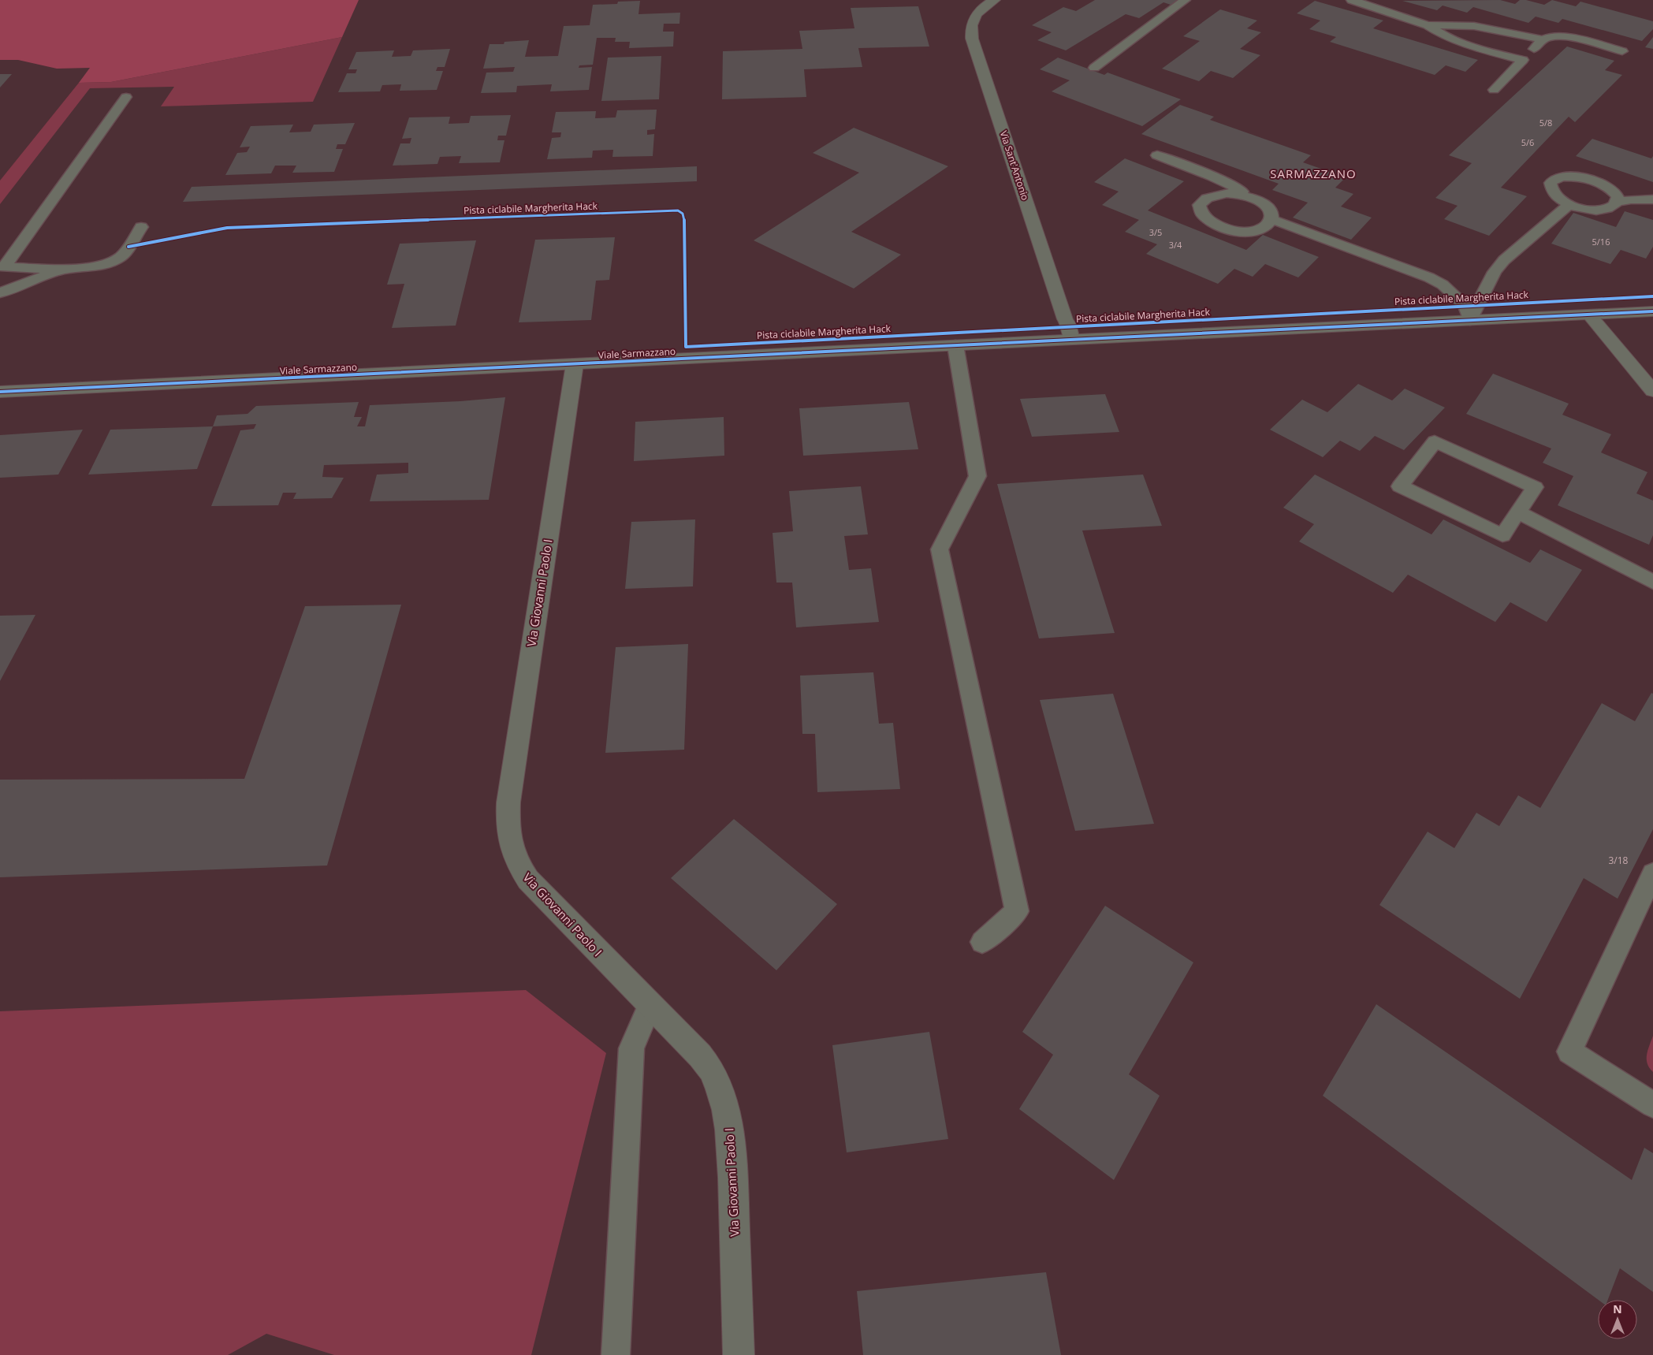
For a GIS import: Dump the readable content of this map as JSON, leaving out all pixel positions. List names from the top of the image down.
{
  "streets": {
    "street": ["Via Sant'Antonio", "Viale Sarmazzano", "Via Giovanni Paolo I"],
    "cycle path": ["Pista ciclabile Margherita Hack"]
  },
  "crossings": [
    ["Via Sant'Antonio", "Viale Sarmazzano"],
    ["Viale Sarmazzano", "Via Giovanni Paolo I"]
  ],
  "districts": ["SARMAZZANO"],
  "house_numbers": [
    "5/8",
    "5/6",
    "3/5",
    "5/16",
    "3/4",
    "3/18"
  ],
  "north": "top"
}
